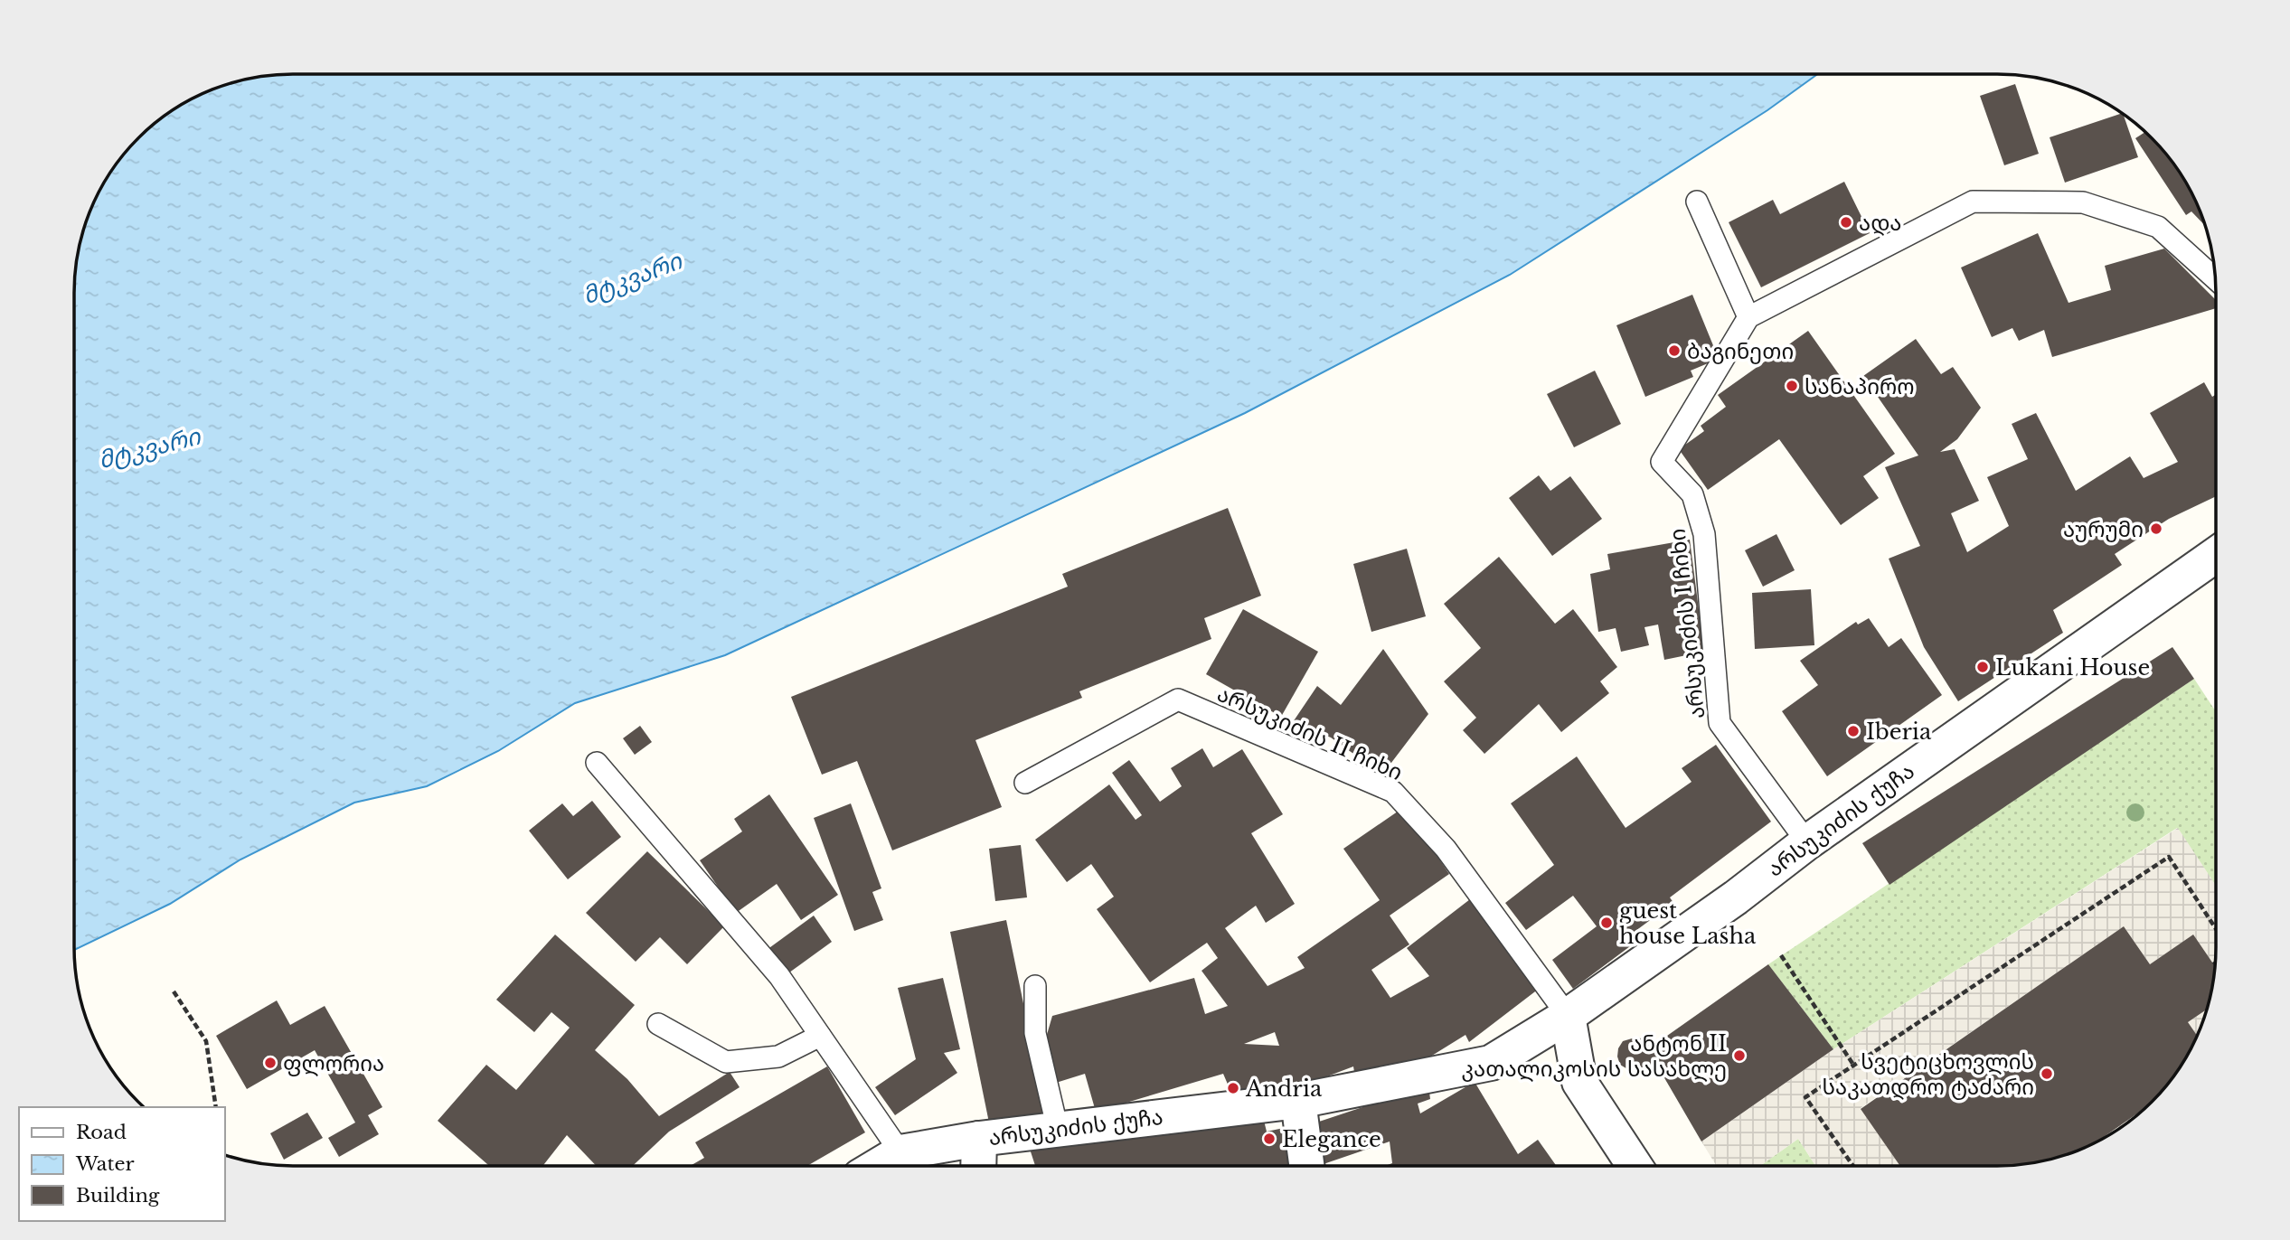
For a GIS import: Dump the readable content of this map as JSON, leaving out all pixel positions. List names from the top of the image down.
{
  "streets": {
    "street": ["არსუკიძის ქუჩა"],
    "lane": ["არსუკიძის I ჩიხი", "არსუკიძის II ჩიხი"]
  },
  "crossings": [
    ["არსუკიძის I ჩიხი", "არსუკიძის ქუჩა"],
    ["არსუკიძის II ჩიხი", "არსუკიძის ქუჩა"]
  ],
  "water": ["მტკვარი"],
  "places": [
    "ადა",
    "ბაგინეთი",
    "სანაპირო",
    "აურუმი",
    "Lukani House",
    "Iberia",
    "guest house Lasha",
    "ანტონ II კათალიკოსის სასახლე",
    "ფლორია",
    "სვეტიცხოვლის საკათდრო ტაძარი",
    "Andria",
    "Elegance"
  ],
  "legend": ["Road", "Water", "Building"]
}
